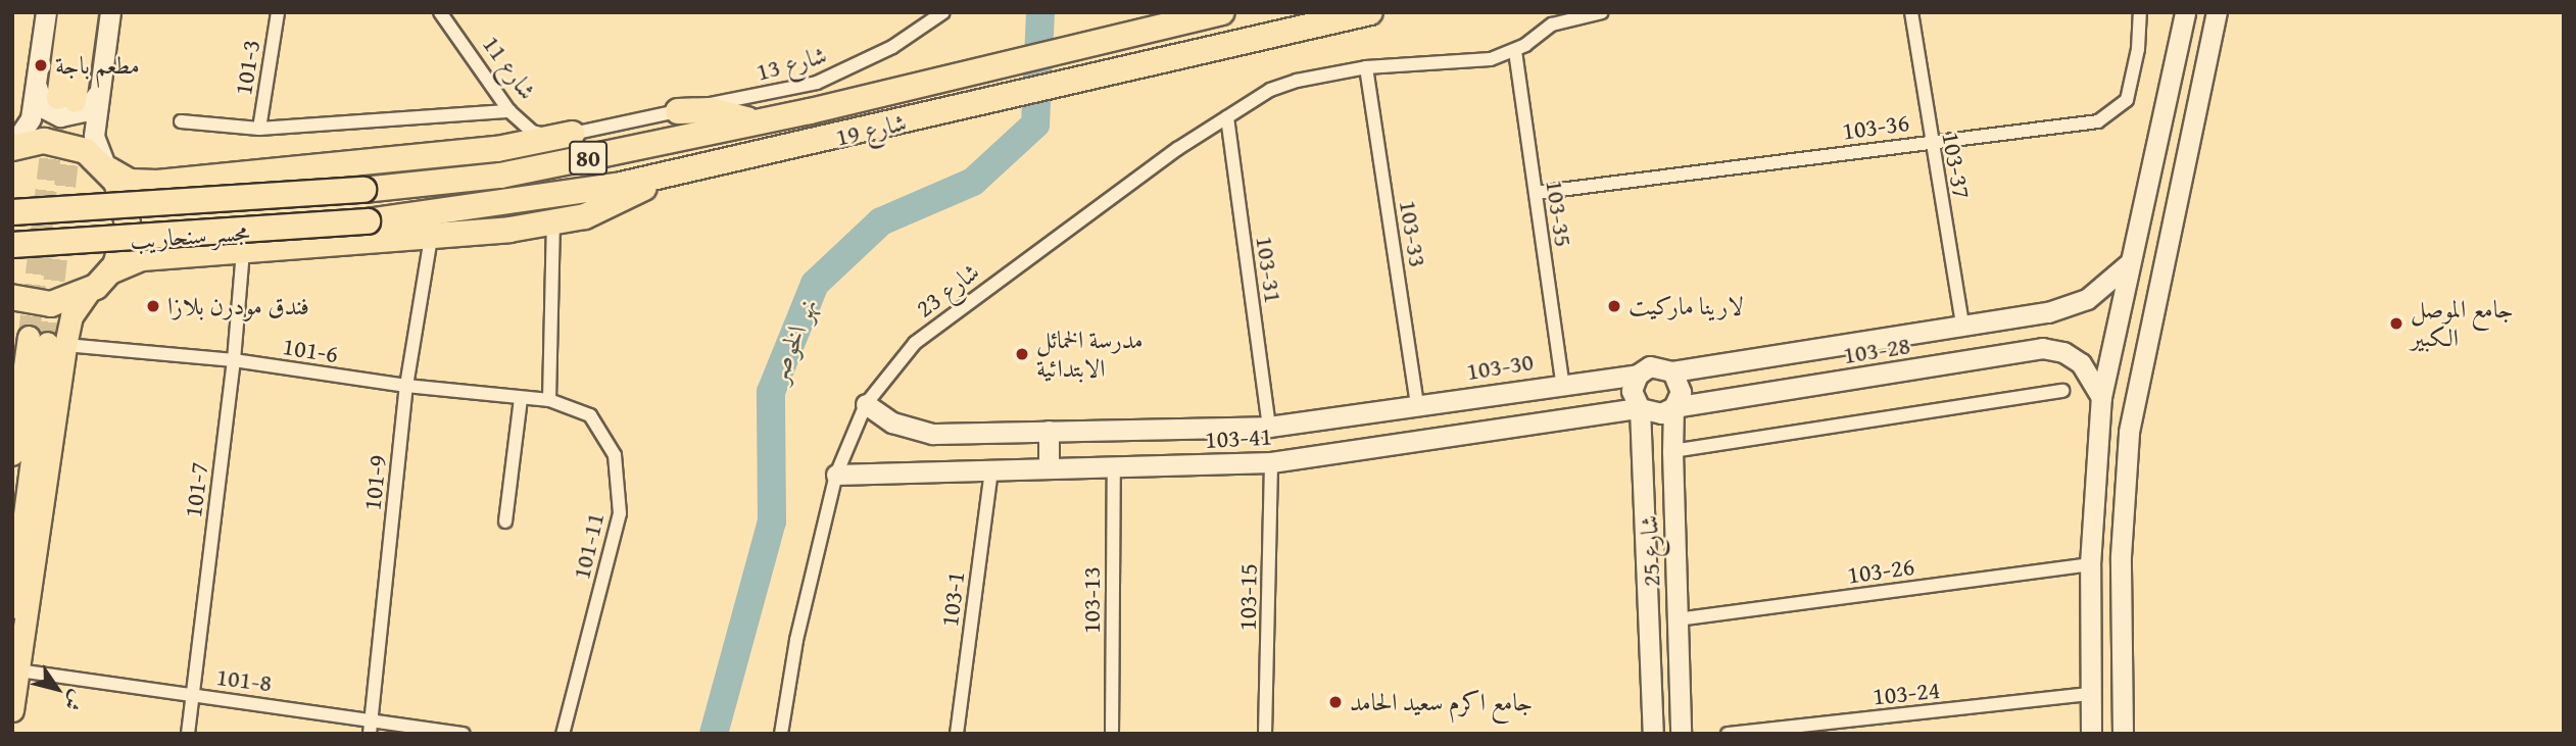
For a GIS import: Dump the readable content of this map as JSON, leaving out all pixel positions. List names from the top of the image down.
{
  "streets": {
    "highway": ["شارع 19", "80", "مجسر سنحاريب"],
    "street": [
      "شارع 13",
      "101-3",
      "شارع 11",
      "103-36",
      "103-37",
      "103-35",
      "103-33",
      "103-31",
      "شارع 23",
      "101-6",
      "103-28",
      "103-30",
      "103-41",
      "101-9",
      "101-7",
      "101-11",
      "شارع 25",
      "103-26",
      "103-15",
      "103-1",
      "103-13",
      "101-8",
      "103-24"
    ]
  },
  "crossings": [
    ["شارع 13", "شارع 11"],
    ["103-36", "103-37"],
    ["103-36", "103-35"],
    ["شارع 19", "مجسر سنحاريب"],
    ["103-37", "103-30"],
    ["103-35", "شارع 23"],
    ["103-35", "103-30"],
    ["103-33", "شارع 23"],
    ["103-33", "103-30"],
    ["103-31", "شارع 23"],
    ["103-31", "103-30"],
    ["شارع 23", "103-30"],
    ["شارع 23", "103-41"],
    ["101-6", "101-9"],
    ["101-6", "101-7"],
    ["101-6", "101-11"],
    ["103-28", "103-30"],
    ["103-28", "103-41"],
    ["103-28", "شارع 25"],
    ["103-30", "103-41"],
    ["103-30", "شارع 25"],
    ["103-41", "شارع 25"],
    ["103-41", "103-15"],
    ["103-41", "103-1"],
    ["103-41", "103-13"],
    ["101-9", "101-8"],
    ["101-7", "101-8"],
    ["شارع 25", "103-26"]
  ],
  "water": ["نهر الخوصر"],
  "places": [
    "مطعم باجة",
    "فندق مودرن بلازا",
    "لارينا ماركيت",
    "جامع الموصل الكبير",
    "مدرسة الخمائل الابتدائية",
    "جامع اكرم سعيد الحامد"
  ],
  "north": "bottom right"
}
